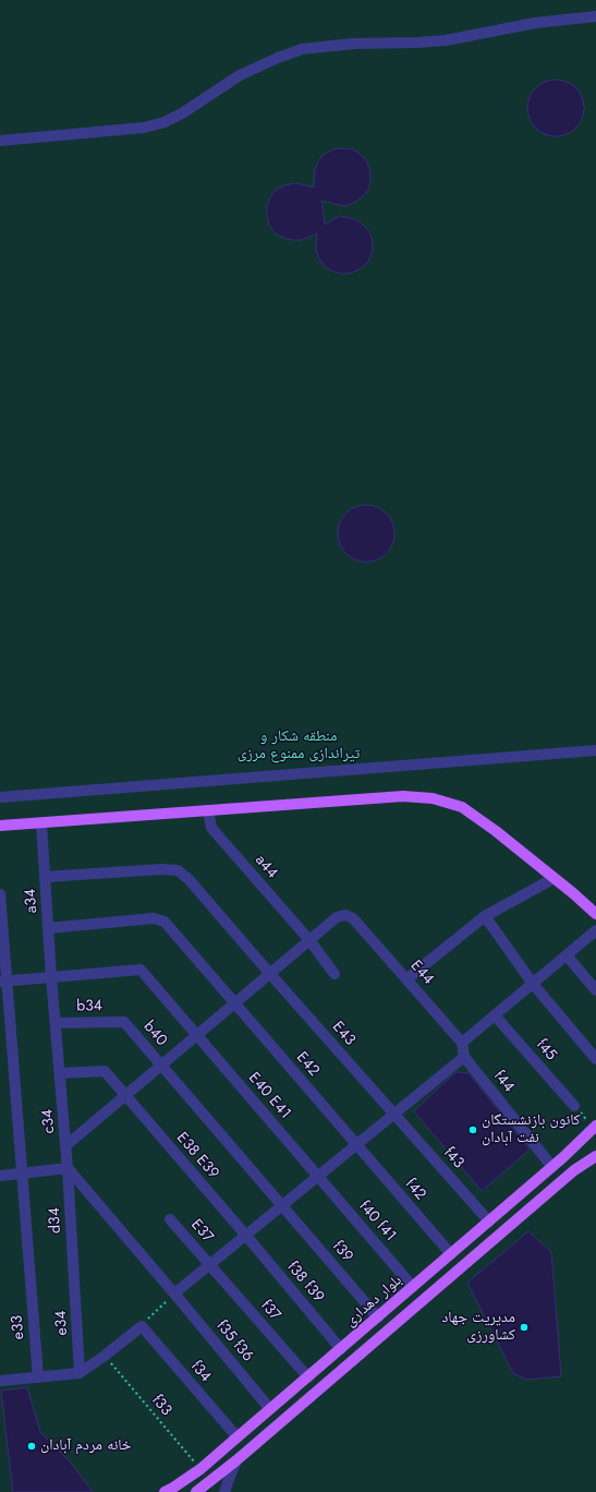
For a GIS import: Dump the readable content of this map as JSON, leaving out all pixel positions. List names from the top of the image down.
{
  "streets": {
    "main road": ["بلوار دهداری"],
    "street": [
      "a44",
      "a34",
      "E44",
      "b34",
      "b40",
      "E43",
      "f45",
      "E42",
      "f44",
      "E40 E41",
      "c34",
      "E38 E39",
      "f43",
      "f42",
      "d34",
      "f40 f41",
      "E37",
      "f39",
      "f38 f39",
      "f37",
      "e34",
      "e33",
      "f35 f36",
      "f34"
    ],
    "path": ["f33"]
  },
  "crossings": [
    ["a44", "E44"],
    ["a34", "b34"],
    ["a34", "E43"],
    ["a34", "E42"],
    ["a34", "E40 E41"],
    ["b34", "b40"],
    ["b34", "E40 E41"],
    ["b34", "c34"],
    ["b34", "E38 E39"],
    ["b40", "f39"],
    ["E43", "f43"],
    ["E42", "f42"],
    ["f44", "بلوار دهداری"],
    ["E40 E41", "f40 f41"],
    ["c34", "E38 E39"],
    ["c34", "d34"],
    ["c34", "f35 f36"],
    ["E38 E39", "f38 f39"],
    ["f43", "بلوار دهداری"],
    ["f42", "بلوار دهداری"],
    ["d34", "e34"],
    ["d34", "f35 f36"],
    ["f40 f41", "بلوار دهداری"],
    ["E37", "f37"],
    ["f39", "بلوار دهداری"],
    ["f38 f39", "بلوار دهداری"],
    ["بلوار دهداری", "f37"],
    ["بلوار دهداری", "f35 f36"],
    ["بلوار دهداری", "f34"],
    ["بلوار دهداری", "f33"]
  ],
  "parks": ["منطقه شکار و تیراندازی ممنوع مرزی"],
  "places": ["کانون بازنشستگان نفت آبادان", "مدیریت جهاد کشاورزی", "خانه مردم آبادان"]
}
